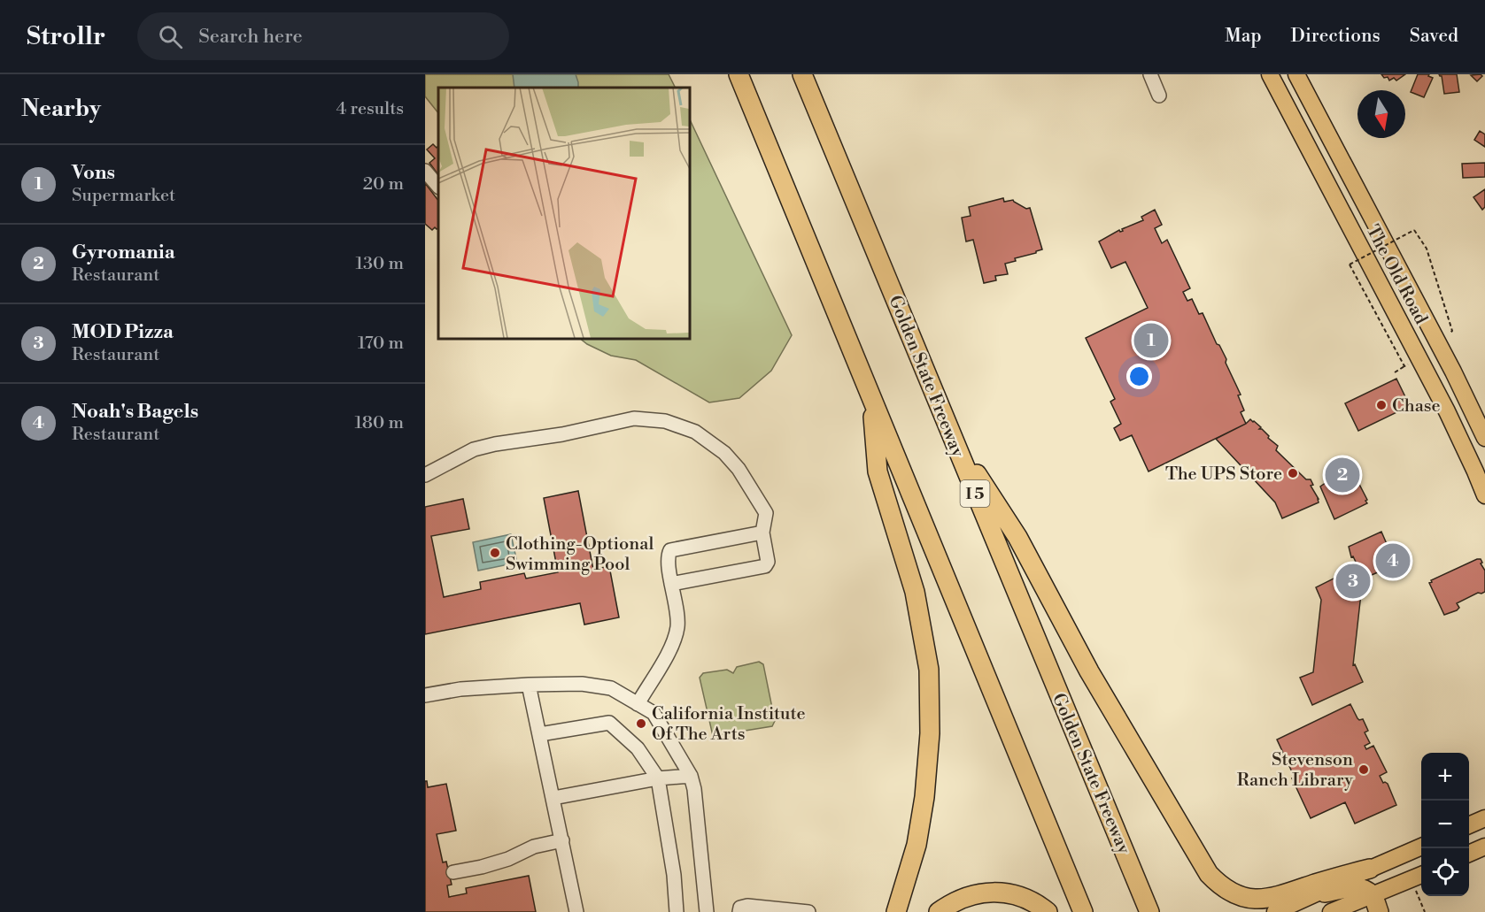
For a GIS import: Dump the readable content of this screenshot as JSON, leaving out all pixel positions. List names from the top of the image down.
{
  "streets": {
    "highway": ["Golden State Freeway", "I 5"],
    "main road": ["The Old Road"]
  },
  "places": [
    "Chase",
    "The UPS Store",
    "Clothing-Optional Swimming Pool",
    "California Institute Of The Arts",
    "Stevenson Ranch Library"
  ],
  "north": "bottom",
  "page": {
    "header": "Strollr",
    "search": "Search here",
    "nav": ["Map", "Directions", "Saved"],
    "heading": ["Nearby", "4 results"],
    "list": [
      {
        "mark": "1",
        "name": "Vons",
        "note": "Supermarket",
        "value": "20 m"
      },
      {
        "mark": "2",
        "name": "Gyromania",
        "note": "Restaurant",
        "value": "130 m"
      },
      {
        "mark": "3",
        "name": "MOD Pizza",
        "note": "Restaurant",
        "value": "170 m"
      },
      {
        "mark": "4",
        "name": "Noah's Bagels",
        "note": "Restaurant",
        "value": "180 m"
      }
    ],
    "pins": [
      "1",
      "2",
      "4",
      "3"
    ],
    "map_buttons": ["+", "−"]
  }
}
